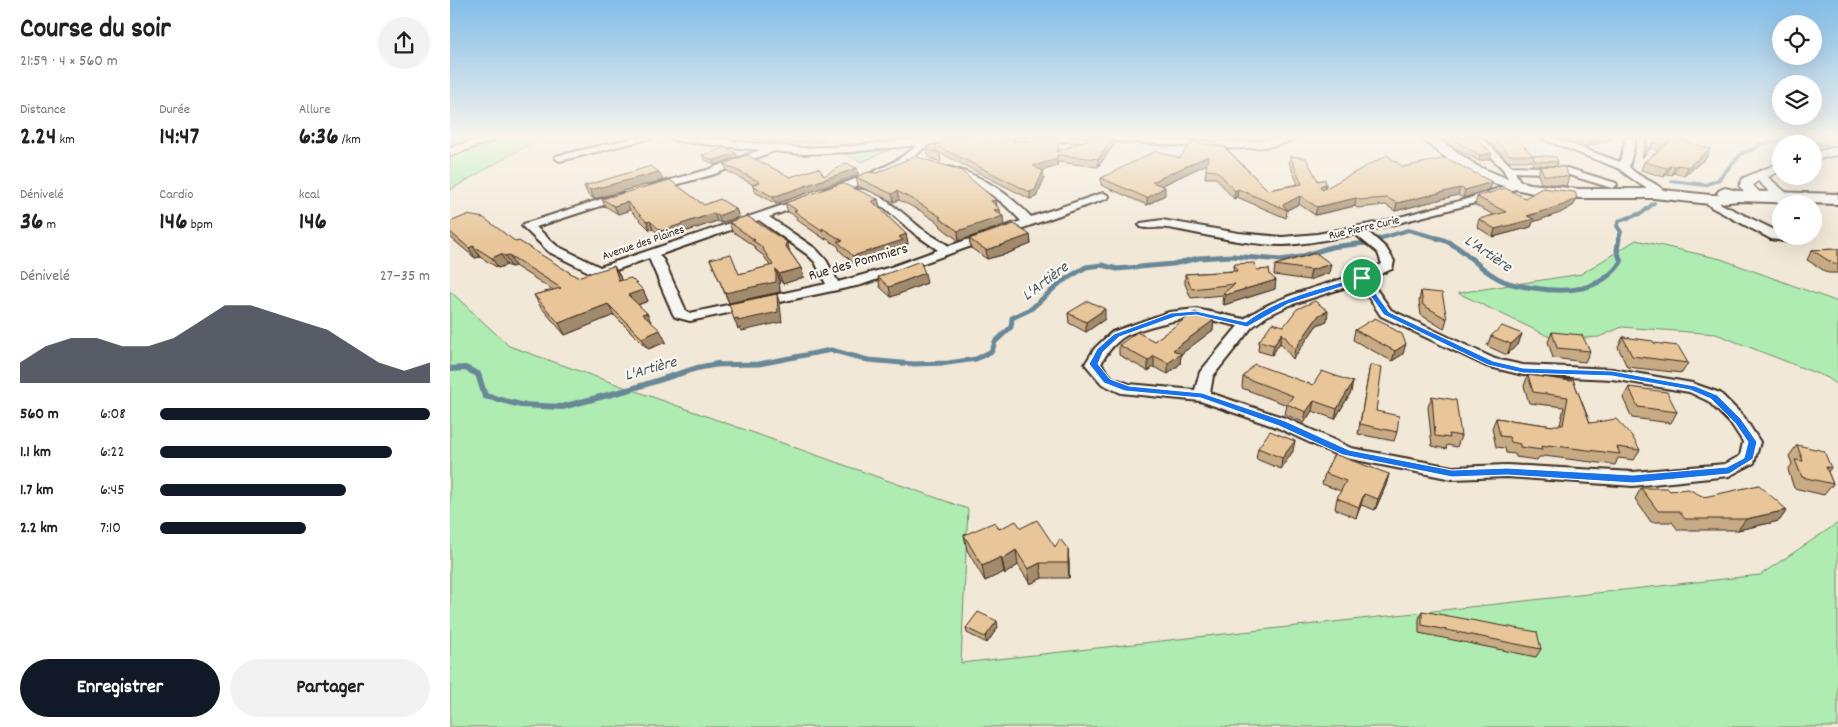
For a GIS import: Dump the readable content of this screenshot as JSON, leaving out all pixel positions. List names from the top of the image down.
{
  "streets": {
    "street": ["Rue Pierre Curie", "Avenue des Plaines", "Rue des Pommiers"]
  },
  "crossings": [
    ["Avenue des Plaines", "Rue des Pommiers"]
  ],
  "water": ["L'Artière"],
  "page": {
    "heading": ["Course du soir", "21:59 · 4 × 560 m"],
    "map_buttons": ["+", "−"],
    "stats": [
      ["Distance", "2.24 km"],
      ["Durée", "14:47"],
      ["Allure", "6:36 /km"],
      ["Dénivelé", "36 m"],
      ["Cardio", "146 bpm"],
      ["kcal", "146"]
    ],
    "chart": ["Dénivelé", "27–35 m"],
    "list": [
      {
        "name": "560 m",
        "note": "6:08"
      },
      {
        "name": "1.1 km",
        "note": "6:22"
      },
      {
        "name": "1.7 km",
        "note": "6:45"
      },
      {
        "name": "2.2 km",
        "note": "7:10"
      }
    ],
    "buttons": ["Enregistrer", "Partager"]
  }
}
